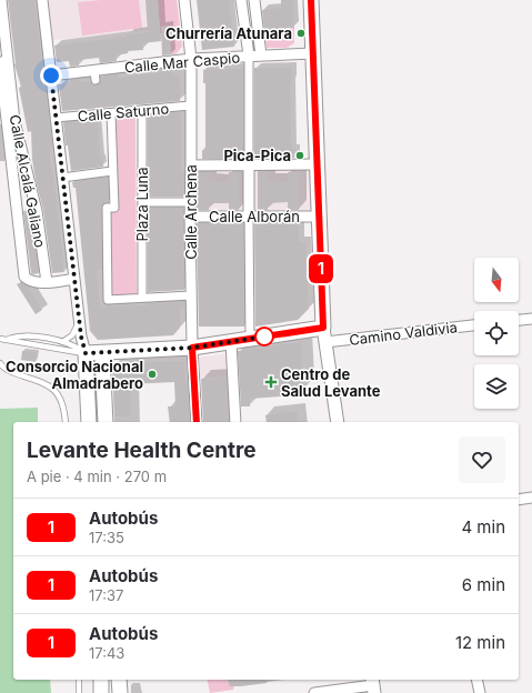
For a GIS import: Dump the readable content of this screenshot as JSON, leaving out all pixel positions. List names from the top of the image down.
{
  "streets": {
    "street": [
      "Calle Mar Caspio",
      "Calle Saturno",
      "Calle Alcalá Galiano",
      "Plaza Luna",
      "Calle Archena",
      "Calle Alborán",
      "Camino Valdivia"
    ]
  },
  "crossings": [
    ["Calle Mar Caspio", "Calle Archena"],
    ["Calle Saturno", "Plaza Luna"],
    ["Calle Saturno", "Calle Archena"],
    ["Calle Archena", "Calle Alborán"]
  ],
  "places": {
    "other": ["Churrería Atunara", "Pica-Pica", "Consorcio Nacional Almadrabero"],
    "health": ["Centro de Salud Levante"]
  },
  "lines": ["bus line 1"],
  "north": "bottom",
  "page": {
    "on_map": "1",
    "heading": ["Levante Health Centre", "A pie · 4 min · 270 m"],
    "list": [
      {
        "mark": "1",
        "name": "Autobús",
        "note": "17:35",
        "value": "4 min"
      },
      {
        "mark": "1",
        "name": "Autobús",
        "note": "17:37",
        "value": "6 min"
      },
      {
        "mark": "1",
        "name": "Autobús",
        "note": "17:43",
        "value": "12 min"
      }
    ]
  }
}
